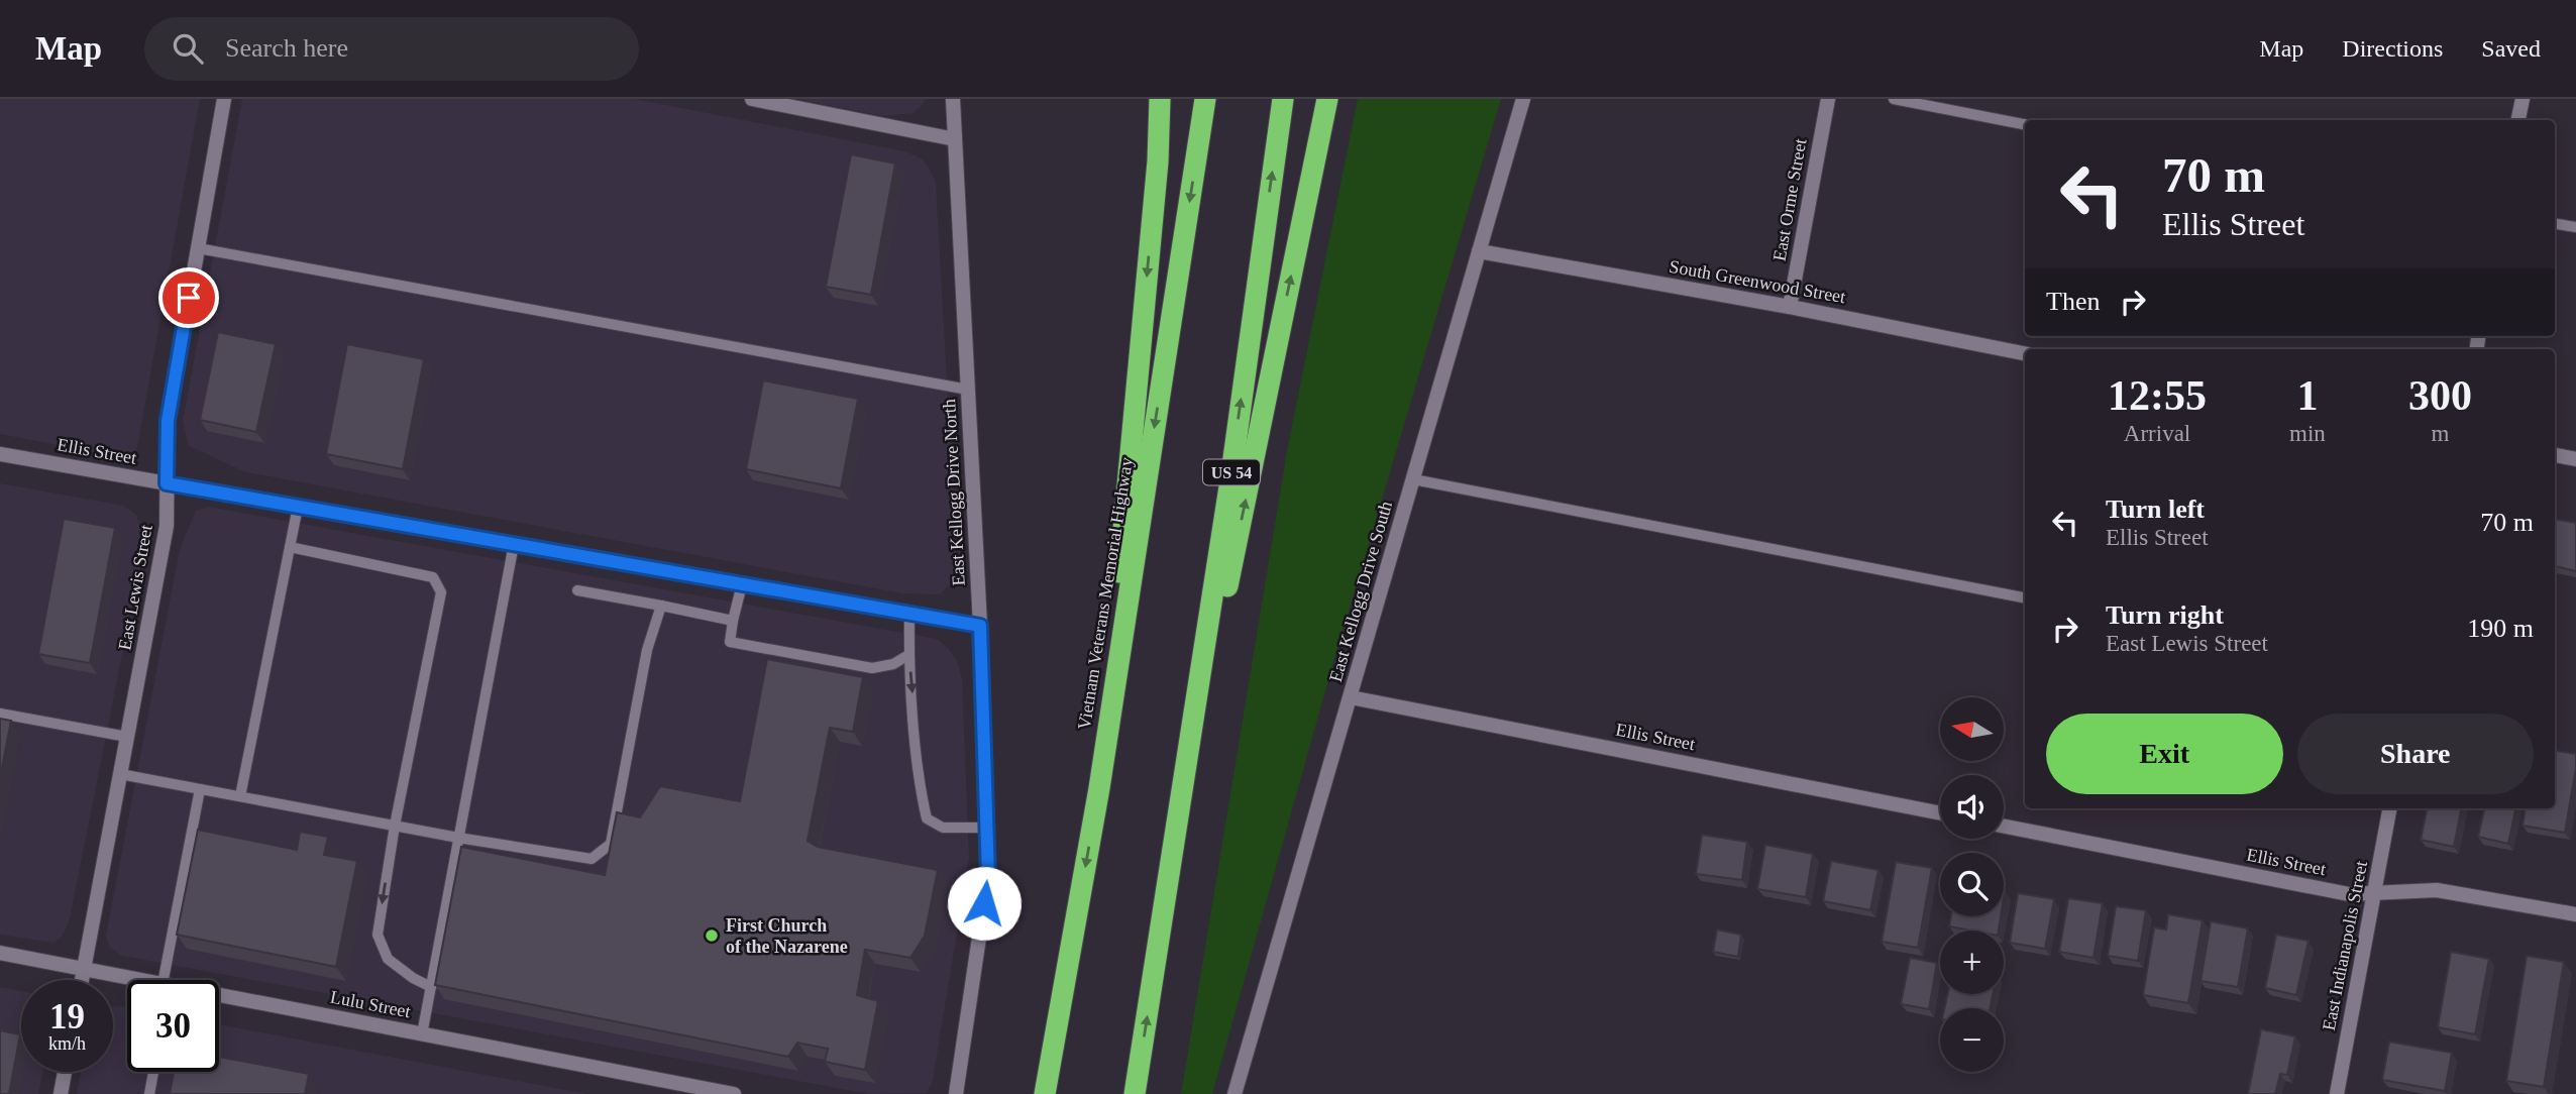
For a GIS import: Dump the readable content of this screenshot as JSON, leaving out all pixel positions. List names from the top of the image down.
{
  "streets": {
    "highway": ["US 54", "Vietnam Veterans Memorial Highway"],
    "street": [
      "East Orme Street",
      "South Greenwood Street",
      "Ellis Street",
      "East Kellogg Drive North",
      "East Lewis Street",
      "East Kellogg Drive South",
      "East Indianapolis Street",
      "Lulu Street"
    ]
  },
  "crossings": [
    ["East Orme Street", "South Greenwood Street"],
    ["South Greenwood Street", "East Kellogg Drive South"],
    ["Ellis Street", "East Kellogg Drive North"],
    ["Ellis Street", "East Lewis Street"],
    ["Ellis Street", "East Kellogg Drive South"],
    ["Ellis Street", "East Indianapolis Street"],
    ["East Lewis Street", "Lulu Street"]
  ],
  "places": ["First Church of the Nazarene"],
  "north": "left",
  "page": {
    "header": "Map",
    "search": "Search here",
    "nav": ["Map", "Directions", "Saved"],
    "turn": ["70 m", "Ellis Street"],
    "then": "Then",
    "eta": [
      "12:55",
      "Arrival",
      "1",
      "min",
      "300",
      "m"
    ],
    "list": [
      {
        "name": "Turn left",
        "note": "Ellis Street",
        "value": "70 m"
      },
      {
        "name": "Turn right",
        "note": "East Lewis Street",
        "value": "190 m"
      }
    ],
    "map_buttons": ["+", "−"],
    "buttons": ["Exit", "Share"],
    "speed": "19 km/h",
    "limit": "30"
  }
}
